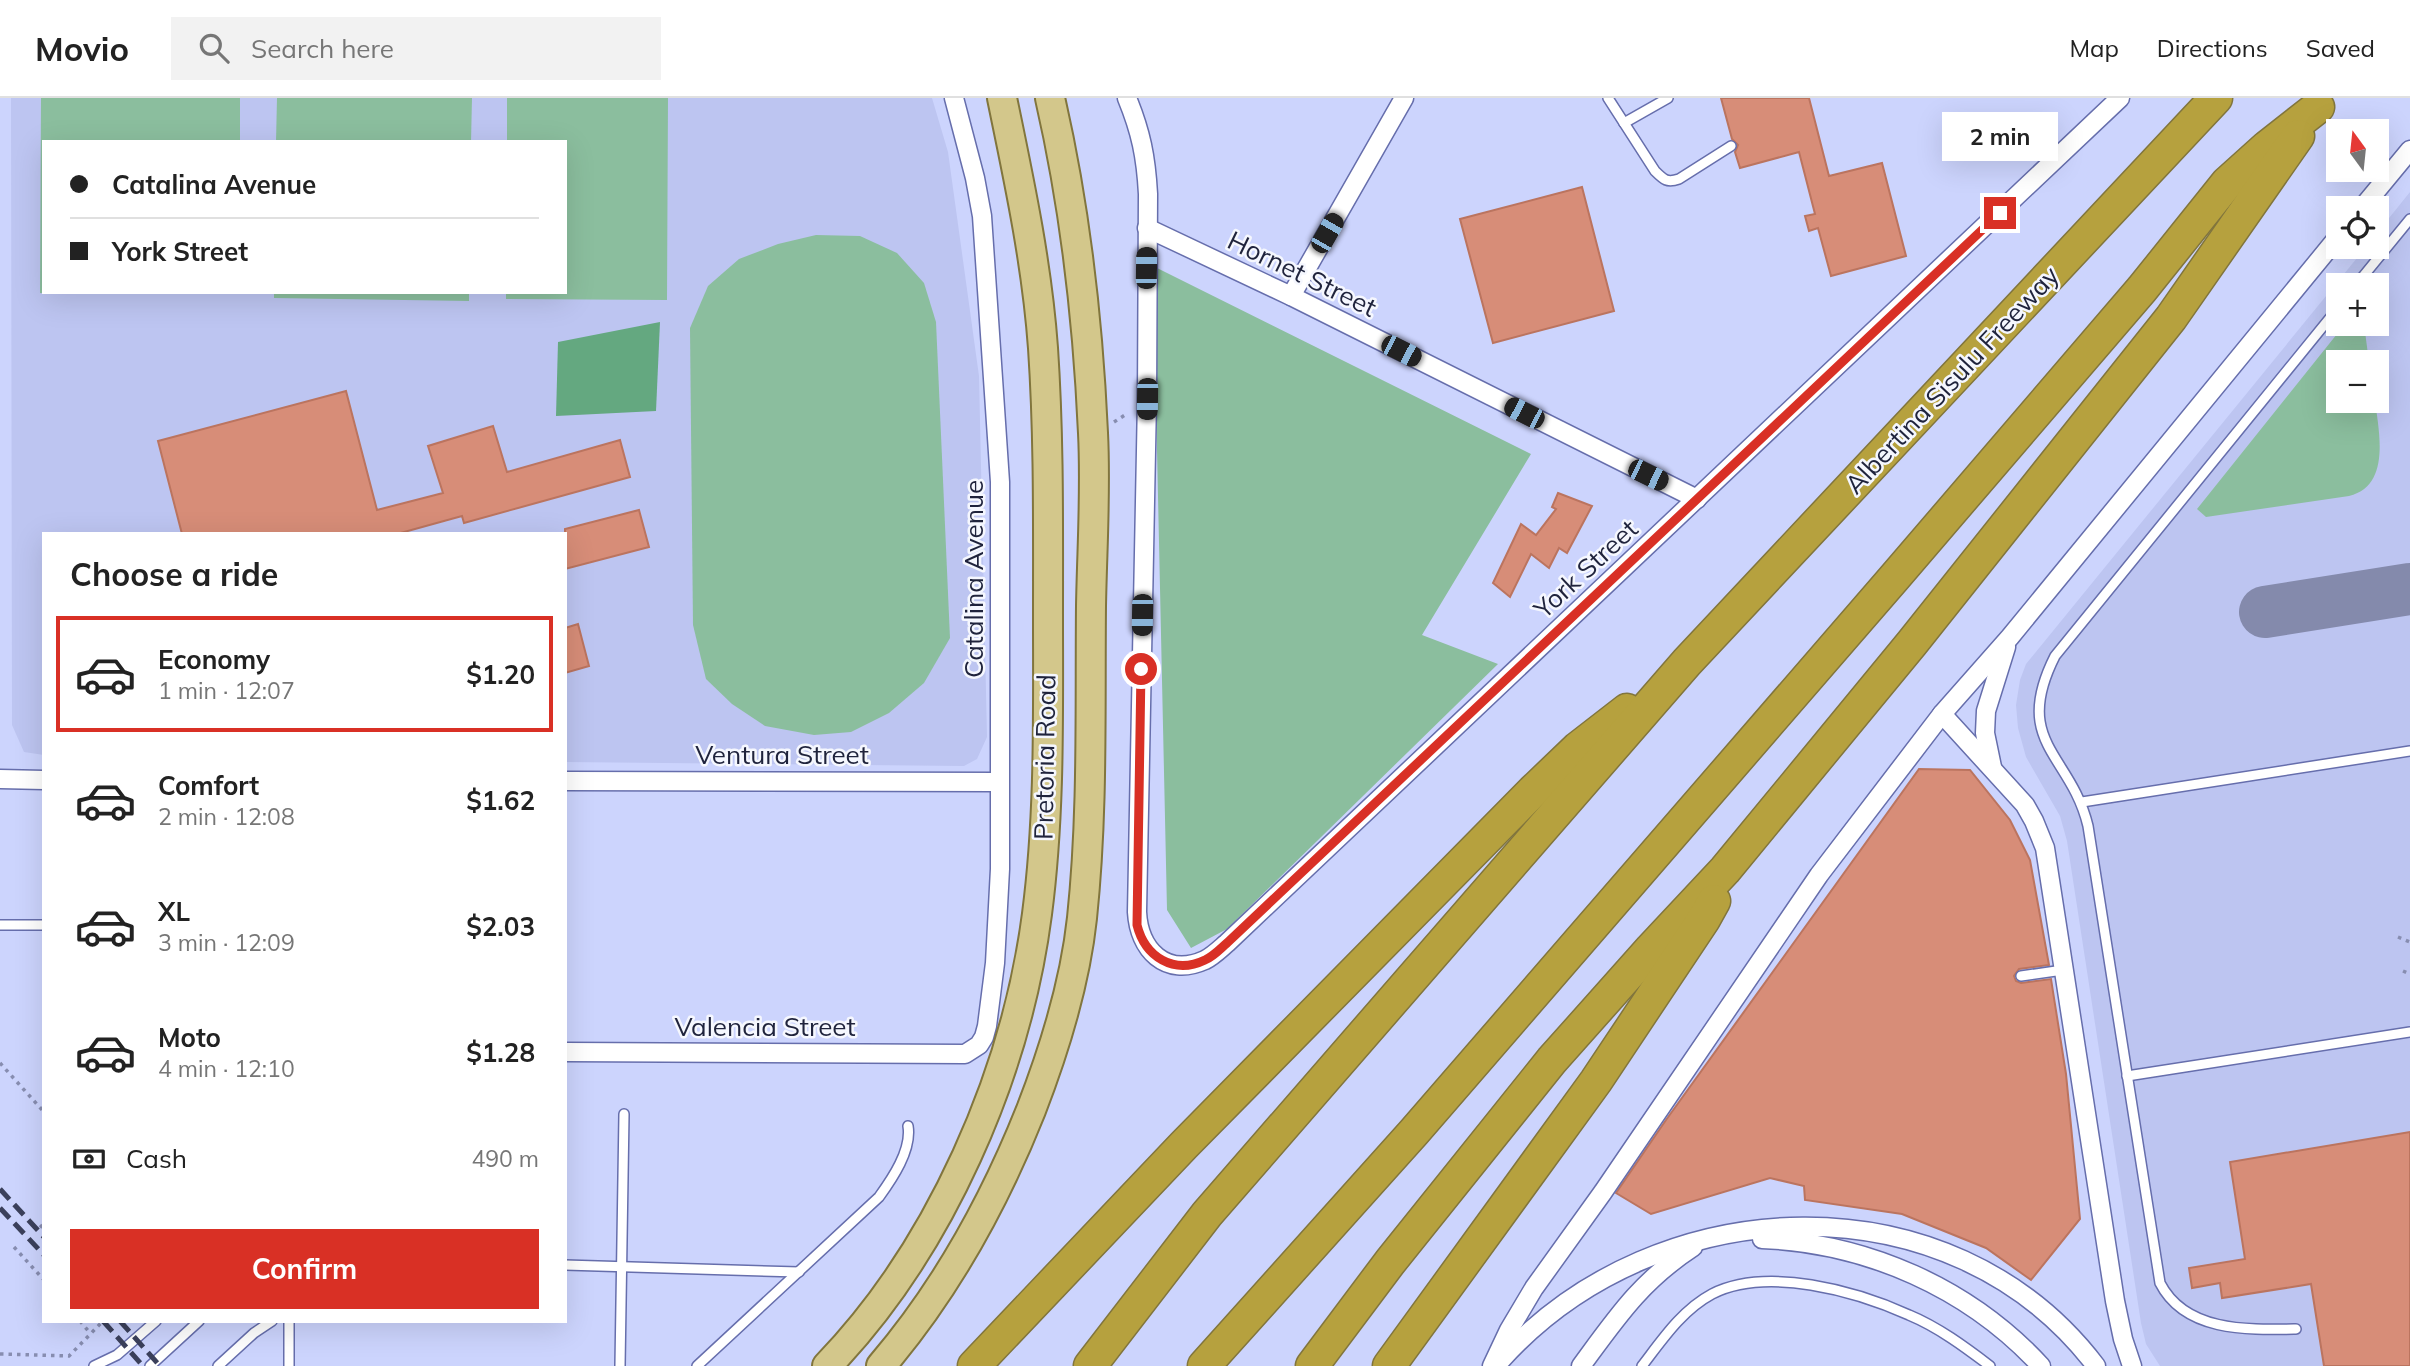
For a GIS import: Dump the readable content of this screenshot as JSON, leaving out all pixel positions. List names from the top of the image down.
{
  "streets": {
    "highway": ["Albertina Sisulu Freeway"],
    "main road": ["Pretoria Road"],
    "street": [
      "Hornet Street",
      "York Street",
      "Catalina Avenue",
      "Ventura Street",
      "Valencia Street"
    ]
  },
  "crossings": [
    ["Hornet Street", "York Street"],
    ["Catalina Avenue", "Ventura Street"],
    ["Catalina Avenue", "Valencia Street"]
  ],
  "north": "top",
  "page": {
    "header": "Movio",
    "search": "Search here",
    "nav": ["Map", "Directions", "Saved"],
    "bubble": "2 min",
    "map_buttons": ["+", "−"],
    "banner": ["Catalina Avenue", "York Street"],
    "heading": "Choose a ride",
    "list": [
      {
        "name": "Economy",
        "note": "1 min · 12:07",
        "value": "$1.20"
      },
      {
        "name": "Comfort",
        "note": "2 min · 12:08",
        "value": "$1.62"
      },
      {
        "name": "XL",
        "note": "3 min · 12:09",
        "value": "$2.03"
      },
      {
        "name": "Moto",
        "note": "4 min · 12:10",
        "value": "$1.28"
      }
    ],
    "pay": ["Cash", "490 m"],
    "buttons": "Confirm"
  }
}
